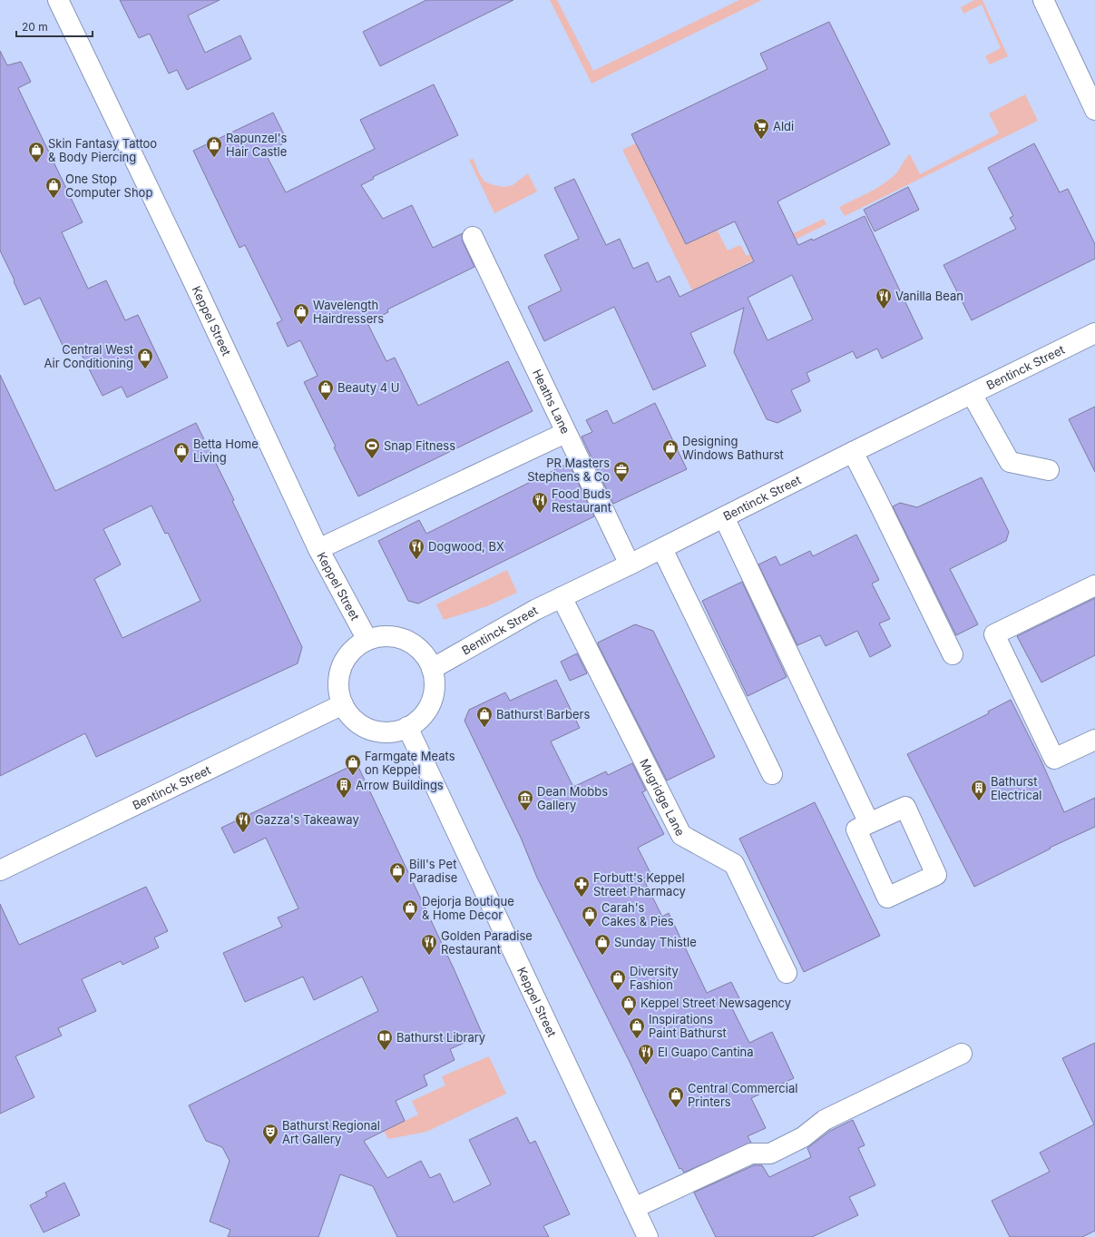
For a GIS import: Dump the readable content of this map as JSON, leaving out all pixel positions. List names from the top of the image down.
{
  "streets": {
    "main road": [
      "Keppel Street",
      "Bentinck Street",
      "Heaths Lane",
      "Mugridge Lane"
    ]
  },
  "crossings": [
    ["Keppel Street", "Bentinck Street"],
    ["Bentinck Street", "Heaths Lane"],
    ["Bentinck Street", "Mugridge Lane"]
  ],
  "places": {
    "supermarket": ["Aldi"],
    "shop": [
      "Rapunzel's Hair Castle",
      "Skin Fantasy Tattoo & Body Piercing",
      "One Stop Computer Shop",
      "Wavelength Hairdressers",
      "Central West Air Conditioning",
      "Beauty 4 U",
      "Designing Windows Bathurst",
      "Betta Home Living",
      "Bathurst Barbers",
      "Farmgate Meats on Keppel",
      "Bill's Pet Paradise",
      "Dejorja Boutique & Home Decor",
      "Carah's Cakes & Pies",
      "Sunday Thistle",
      "Diversity Fashion",
      "Keppel Street Newsagency",
      "Inspirations Paint Bathurst",
      "Central Commercial Printers"
    ],
    "restaurant": [
      "Vanilla Bean",
      "Food Buds Restaurant",
      "Dogwood, BX",
      "Gazza's Takeaway",
      "Golden Paradise Restaurant",
      "El Guapo Cantina"
    ],
    "sports": ["Snap Fitness"],
    "office": ["PR Masters Stephens & Co"],
    "building": ["Arrow Buildings", "Bathurst Electrical"],
    "museum": ["Dean Mobbs Gallery"],
    "pharmacy": ["Forbutt's Keppel Street Pharmacy"],
    "library": ["Bathurst Library"],
    "theatre": ["Bathurst Regional Art Gallery"]
  },
  "scale_bar": "20 m"
}
